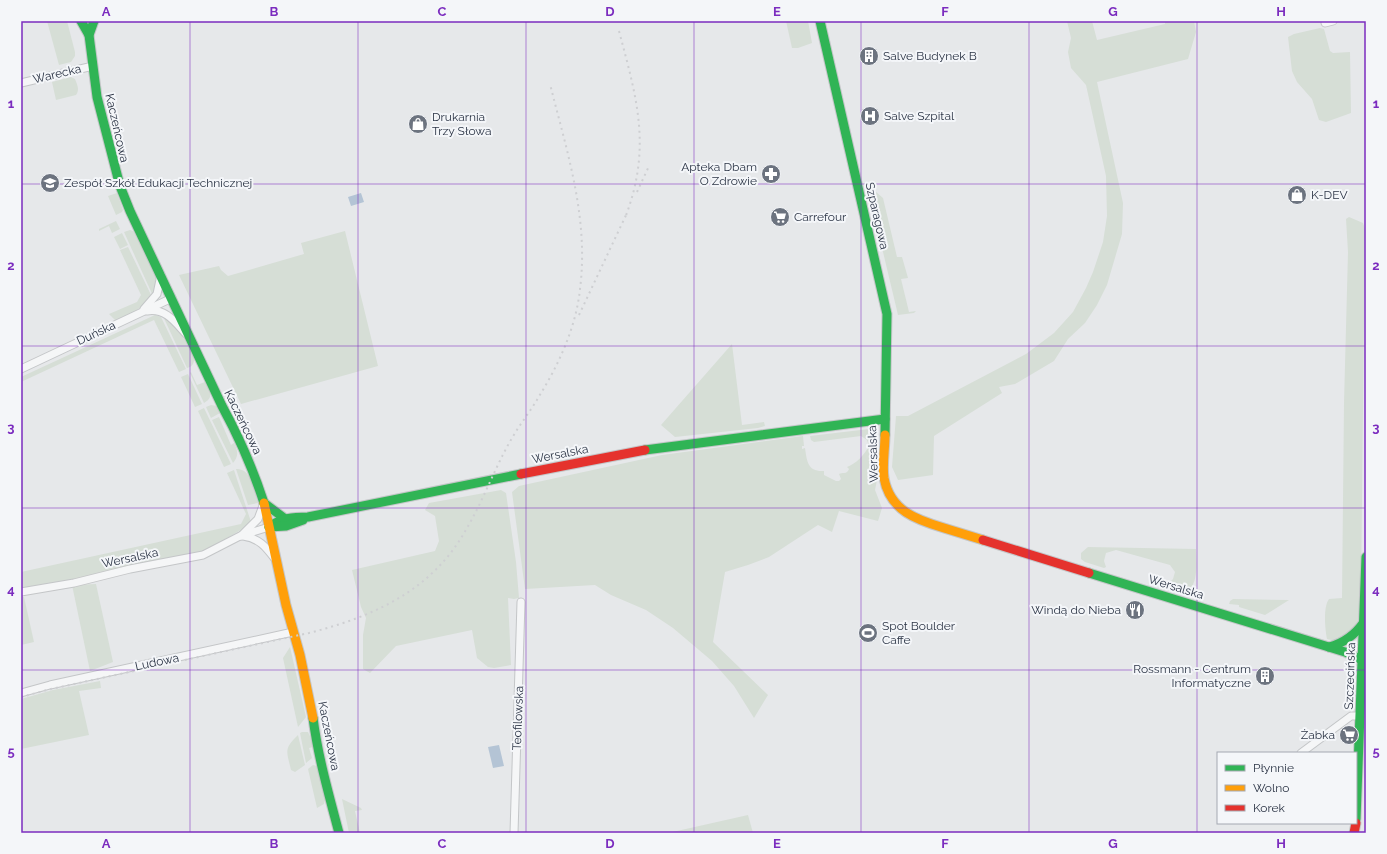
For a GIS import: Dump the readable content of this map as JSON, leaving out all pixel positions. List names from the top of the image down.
{
  "streets": {
    "street": [
      "Warecka",
      "Kaczeńcowa",
      "Szparagowa",
      "Duńska",
      "Wersalska",
      "Ludowa",
      "Szczecińska",
      "Teofilowska"
    ]
  },
  "crossings": [
    ["Warecka", "Kaczeńcowa"],
    ["Kaczeńcowa", "Duńska"],
    ["Kaczeńcowa", "Wersalska"],
    ["Kaczeńcowa", "Ludowa"],
    ["Szparagowa", "Wersalska"],
    ["Wersalska", "Szczecińska"]
  ],
  "places": {
    "building": ["Salve Budynek B", "Rossmann - Centrum Informatyczne"],
    "hospital": ["Salve Szpital"],
    "shop": ["Drukarnia Trzy Słowa", "K-DEV"],
    "pharmacy": ["Apteka Dbam O Zdrowie"],
    "school or university": ["Zespół Szkół Edukacji Technicznej"],
    "supermarket": ["Carrefour", "Żabka"],
    "restaurant": ["Windą do Nieba"],
    "sports": ["Spot Boulder Caffe"]
  },
  "legend": ["Płynnie", "Wolno", "Korek"],
  "grid": {
    "columns": [
      "A",
      "B",
      "C",
      "D",
      "E",
      "F",
      "G",
      "H"
    ],
    "rows": [
      "1",
      "2",
      "3",
      "4",
      "5"
    ]
  }
}
